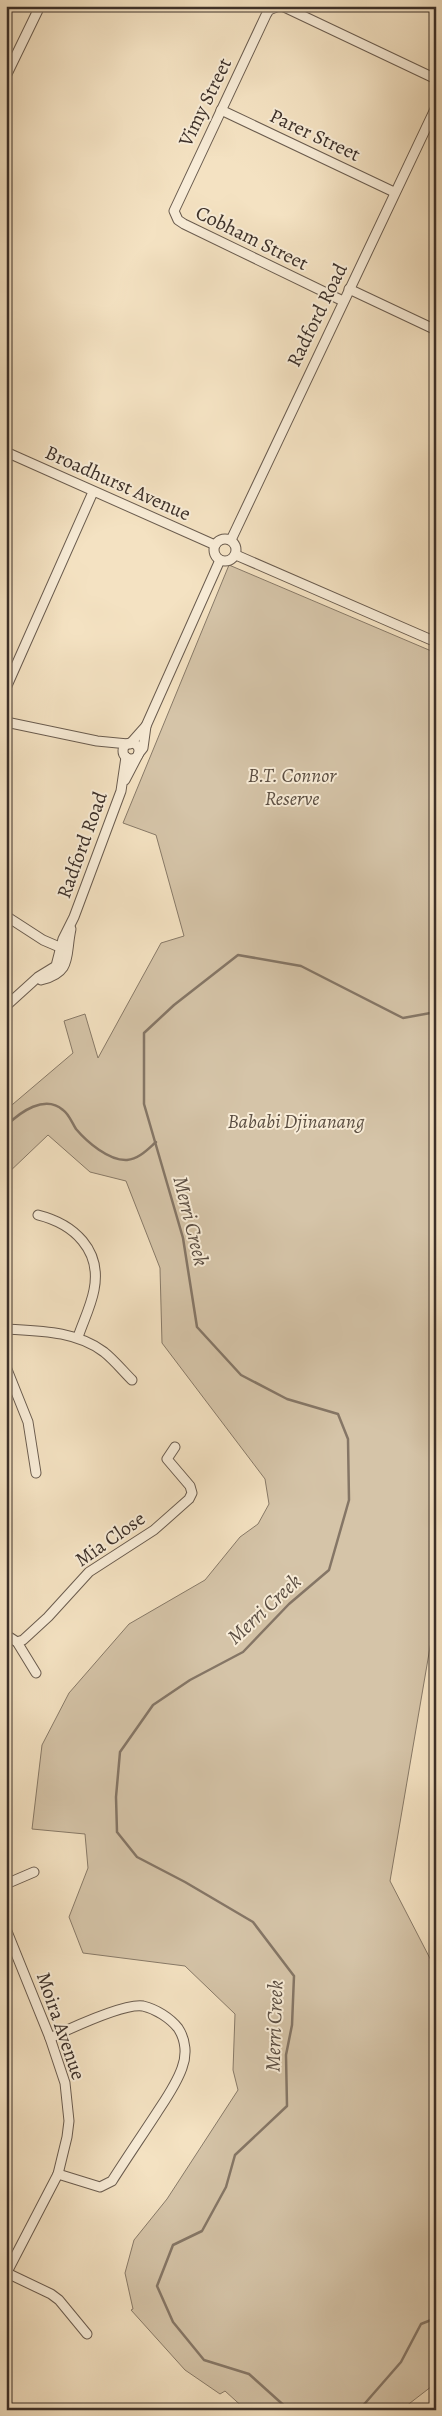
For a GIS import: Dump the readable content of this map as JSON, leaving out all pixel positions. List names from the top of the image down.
{
  "streets": {
    "street": [
      "Vimy Street",
      "Parer Street",
      "Cobham Street",
      "Radford Road",
      "Broadhurst Avenue",
      "Mia Close",
      "Moira Avenue"
    ]
  },
  "crossings": [
    ["Vimy Street", "Parer Street"],
    ["Vimy Street", "Cobham Street"],
    ["Parer Street", "Radford Road"],
    ["Cobham Street", "Radford Road"],
    ["Radford Road", "Broadhurst Avenue"]
  ],
  "water": ["Merri Creek"],
  "parks": ["B.T. Connor Reserve", "Bababi Djinanang"]
}
